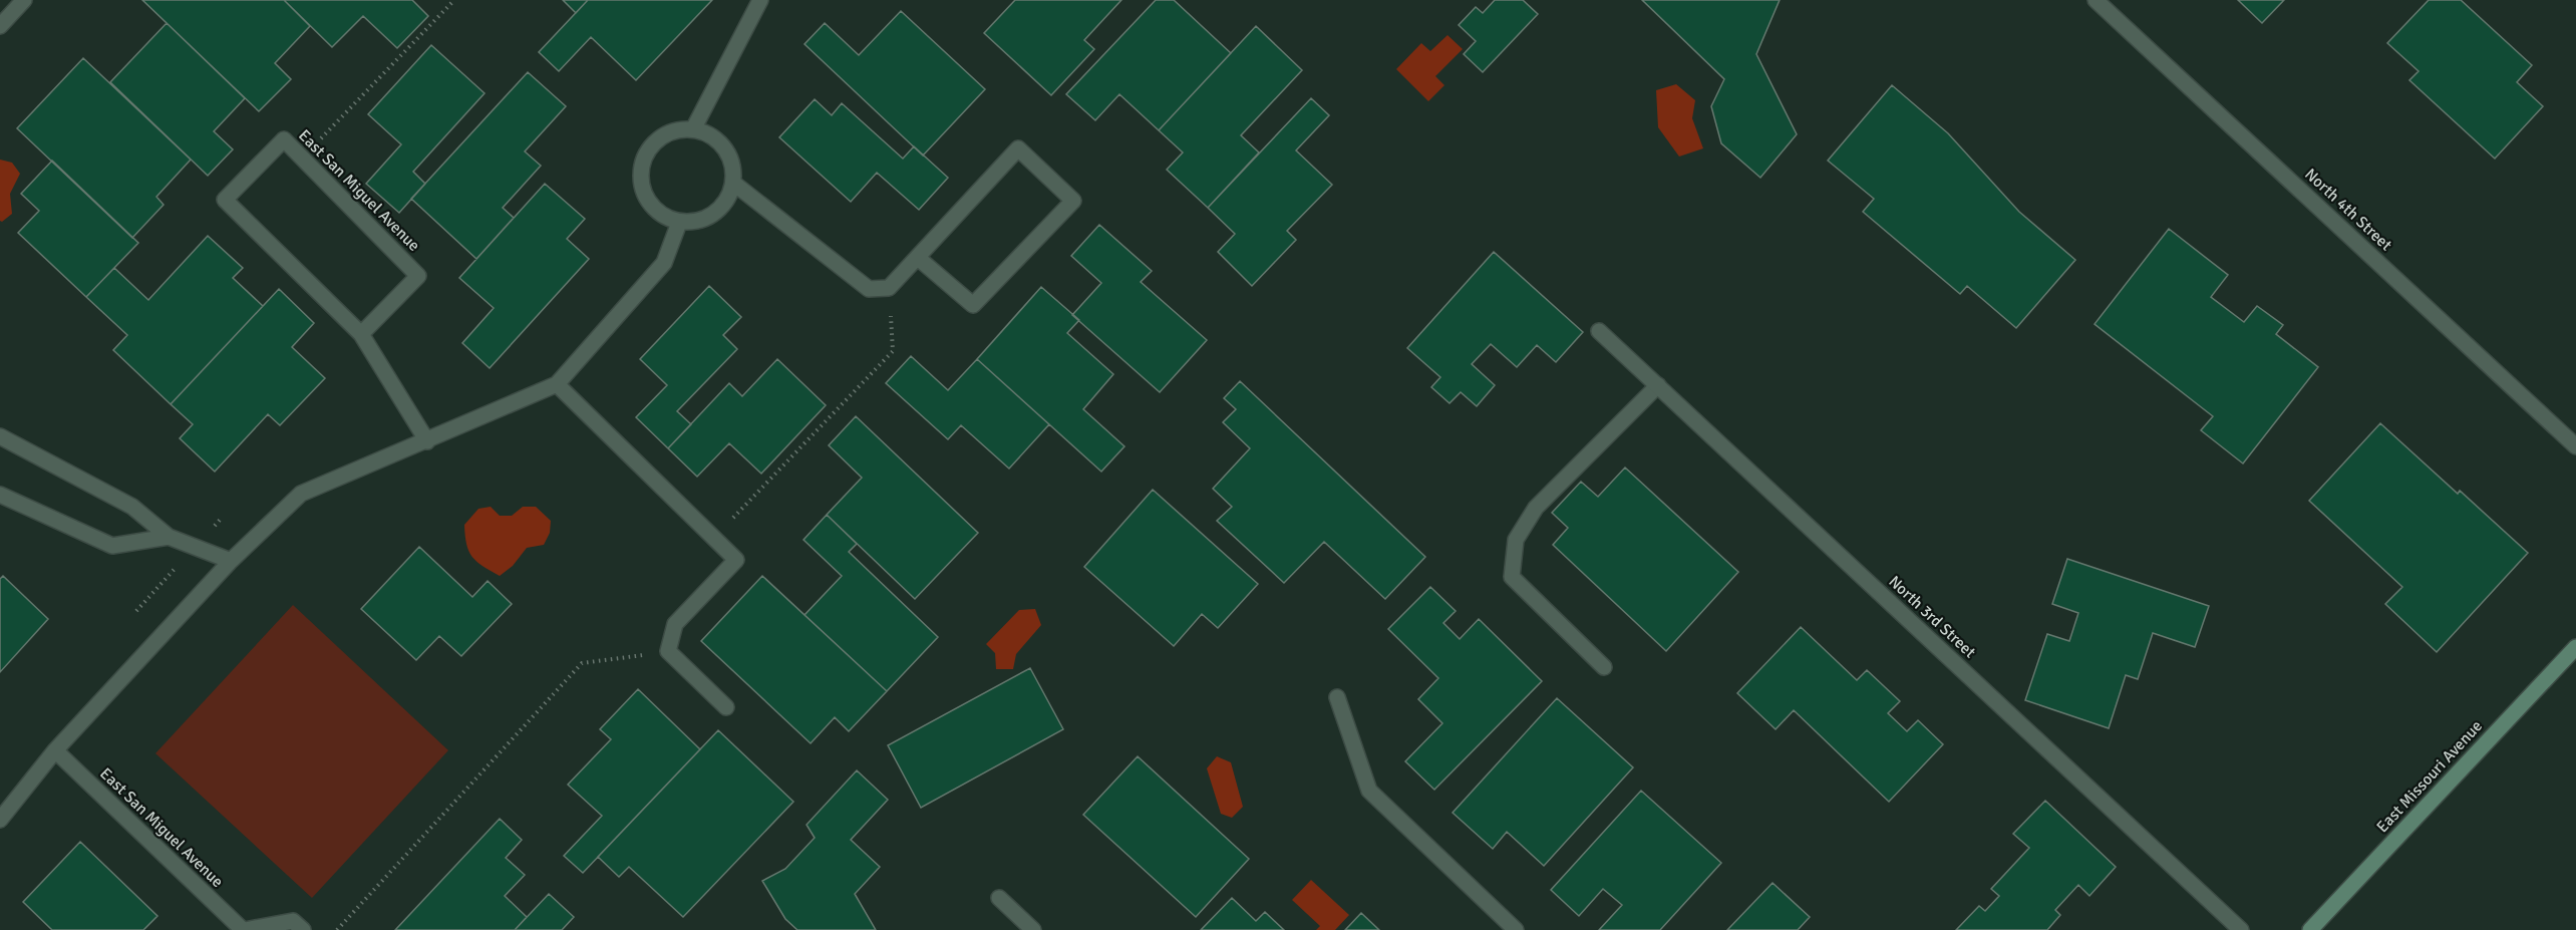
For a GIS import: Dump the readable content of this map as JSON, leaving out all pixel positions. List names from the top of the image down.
{
  "streets": {
    "main road": ["East Missouri Avenue"],
    "street": ["East San Miguel Avenue", "North 4th Street", "North 3rd Street"]
  }
}
